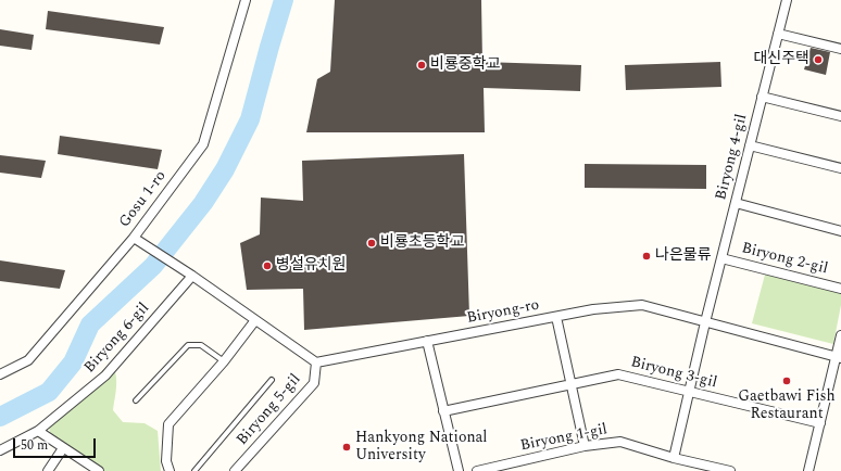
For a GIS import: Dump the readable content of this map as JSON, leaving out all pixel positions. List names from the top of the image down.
{
  "streets": {
    "street": [
      "Biryong 4-gil",
      "Gosu 1-ro",
      "Biryong 2-gil",
      "Biryong-ro",
      "Biryong 6-gil",
      "Biryong 3-gil",
      "Biryong 5-gil",
      "Biryong 1-gil"
    ]
  },
  "crossings": [
    ["Biryong 4-gil", "Biryong 2-gil"],
    ["Biryong 4-gil", "Biryong-ro"],
    ["Biryong 4-gil", "Biryong 3-gil"],
    ["Biryong 4-gil", "Biryong 1-gil"],
    ["Biryong-ro", "Biryong 5-gil"]
  ],
  "places": [
    "대신주택",
    "비룡중학교",
    "비룡초등학교",
    "나은물류",
    "병설유치원",
    "Gaetbawi Fish Restaurant",
    "Hankyong National University"
  ],
  "scale_bar": "50 m"
}
